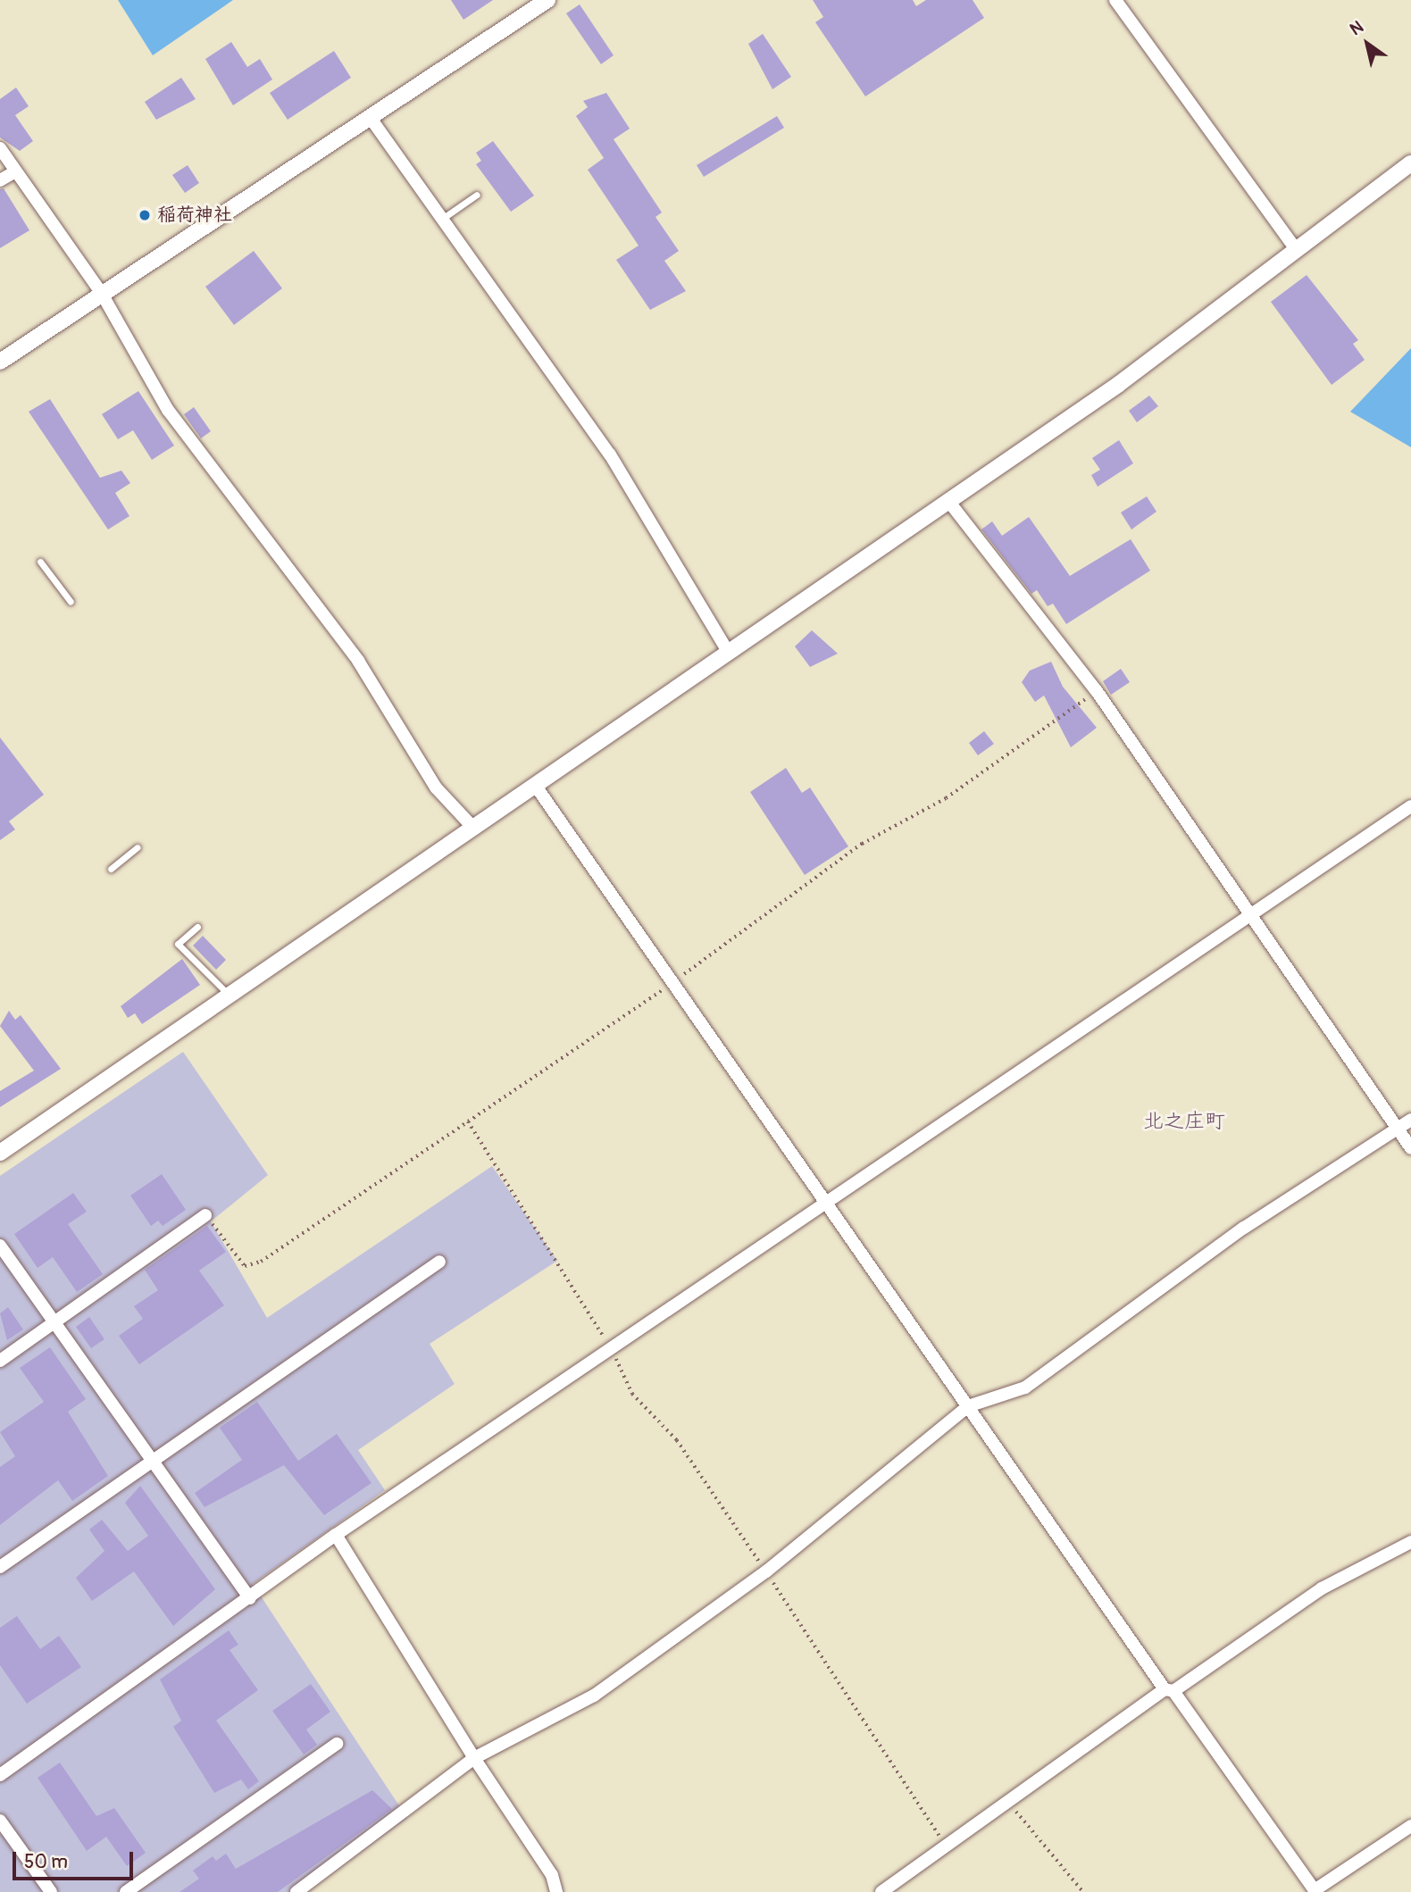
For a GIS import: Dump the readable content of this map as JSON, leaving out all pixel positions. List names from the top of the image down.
{
  "districts": ["北之庄町"],
  "places": ["稲荷神社"],
  "scale_bar": "50 m",
  "north": "top left"
}
